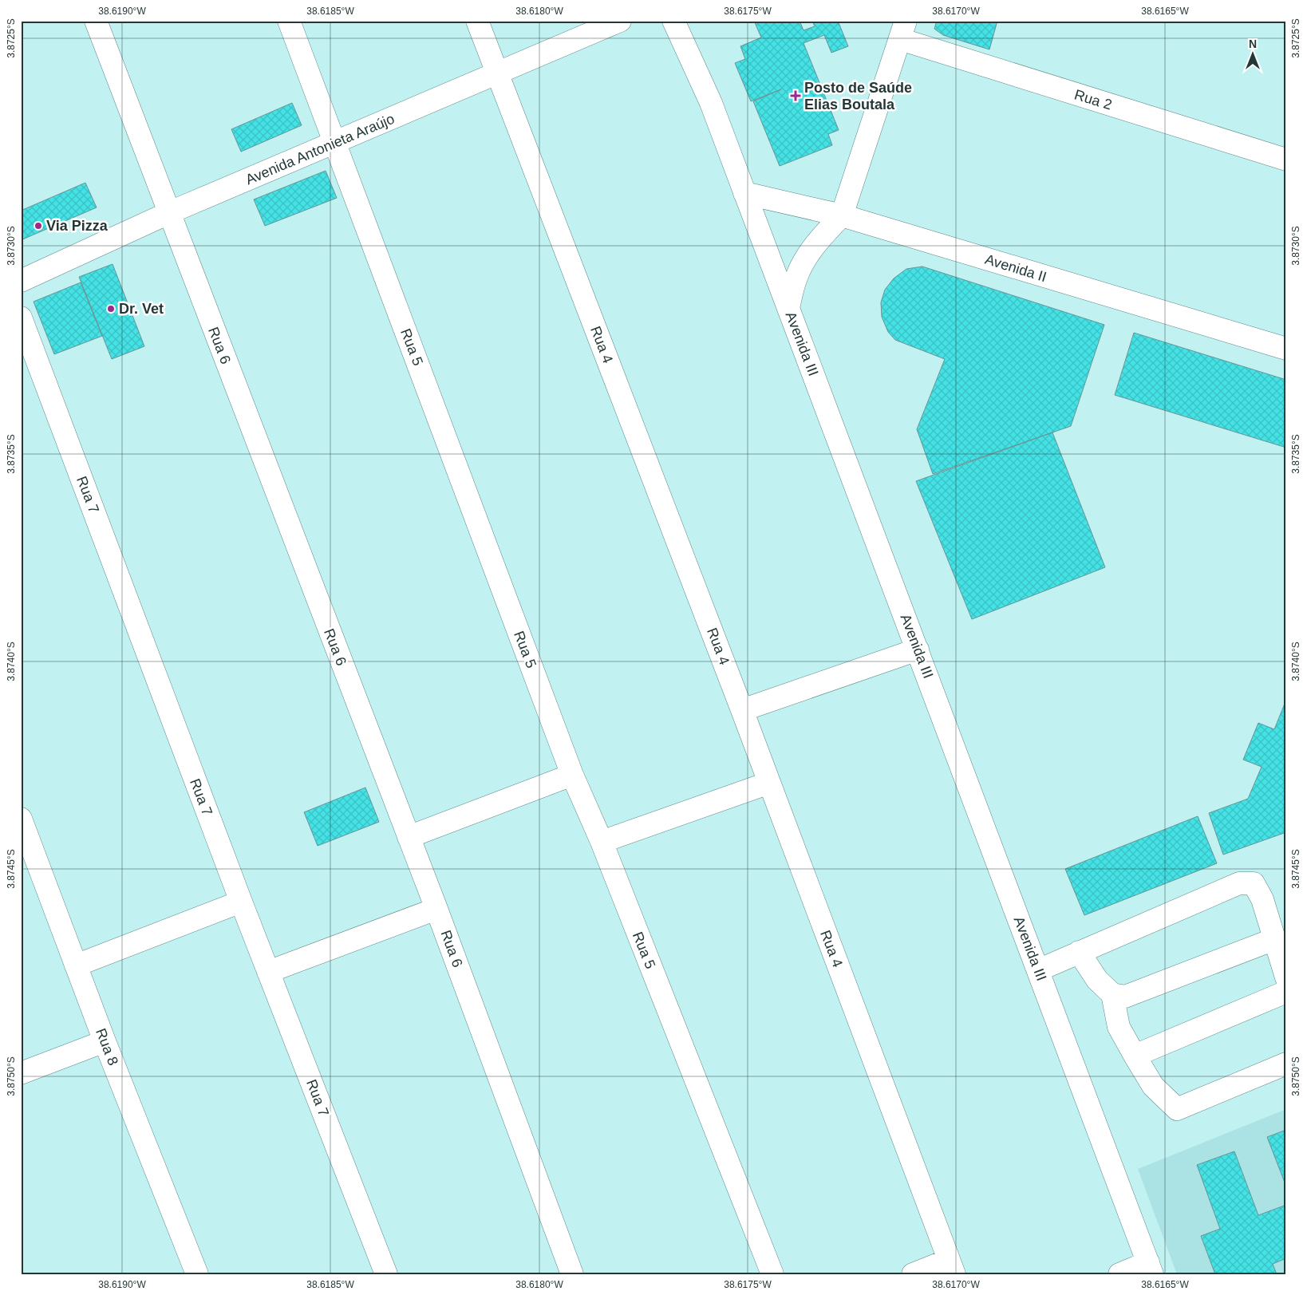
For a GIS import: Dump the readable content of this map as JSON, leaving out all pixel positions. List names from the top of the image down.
{
  "streets": {
    "street": [
      "Rua 2",
      "Avenida Antonieta Araújo",
      "Avenida II",
      "Avenida III",
      "Rua 4",
      "Rua 6",
      "Rua 5",
      "Rua 7",
      "Rua 8"
    ]
  },
  "crossings": [
    ["Avenida Antonieta Araújo", "Rua 4"],
    ["Avenida Antonieta Araújo", "Rua 6"],
    ["Avenida Antonieta Araújo", "Rua 5"],
    ["Avenida II", "Avenida III"]
  ],
  "places": {
    "health": ["Posto de Saúde Elias Boutala"],
    "other": ["Via Pizza", "Dr. Vet"]
  },
  "north": "top",
  "coordinates": [
    "38.6190°W",
    "38.6185°W",
    "38.6180°W",
    "38.6175°W",
    "38.6170°W",
    "38.6165°W",
    "3.8725°S",
    "3.8730°S",
    "3.8735°S",
    "3.8740°S",
    "3.8745°S",
    "3.8750°S"
  ]
}
